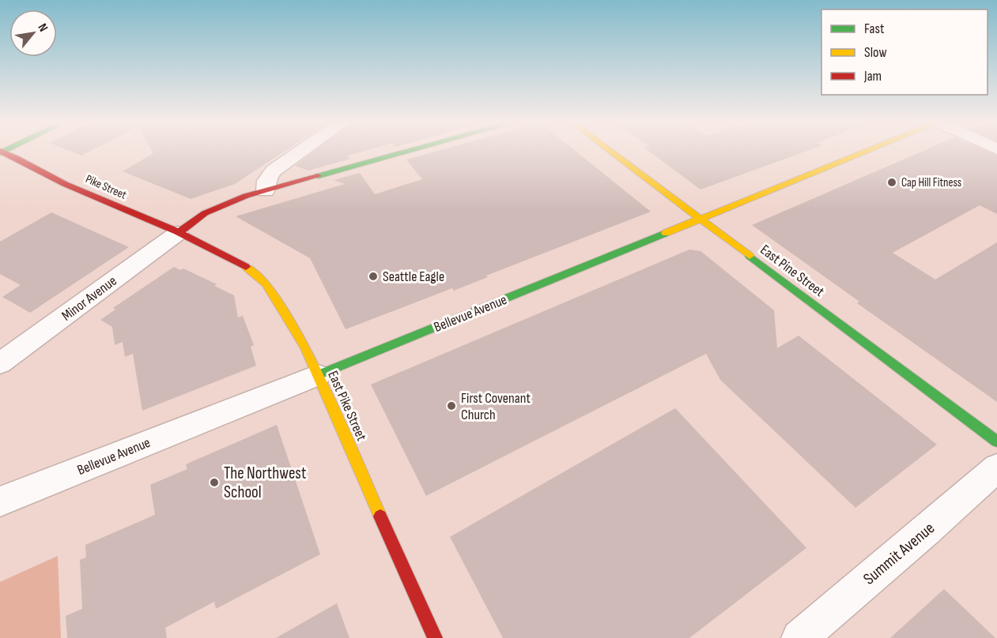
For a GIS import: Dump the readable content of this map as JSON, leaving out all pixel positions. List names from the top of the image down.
{
  "streets": {
    "main road": [
      "Pike Street",
      "East Pine Street",
      "Bellevue Avenue",
      "East Pike Street"
    ],
    "street": ["Minor Avenue", "Summit Avenue"]
  },
  "crossings": [
    ["Pike Street", "Minor Avenue"],
    ["Pike Street", "East Pike Street"],
    ["East Pine Street", "Bellevue Avenue"],
    ["Minor Avenue", "East Pike Street"],
    ["Bellevue Avenue", "East Pike Street"]
  ],
  "places": [
    "Cap Hill Fitness",
    "Seattle Eagle",
    "First Covenant Church",
    "The Northwest School"
  ],
  "legend": ["Fast", "Slow", "Jam"],
  "north": "top right"
}
